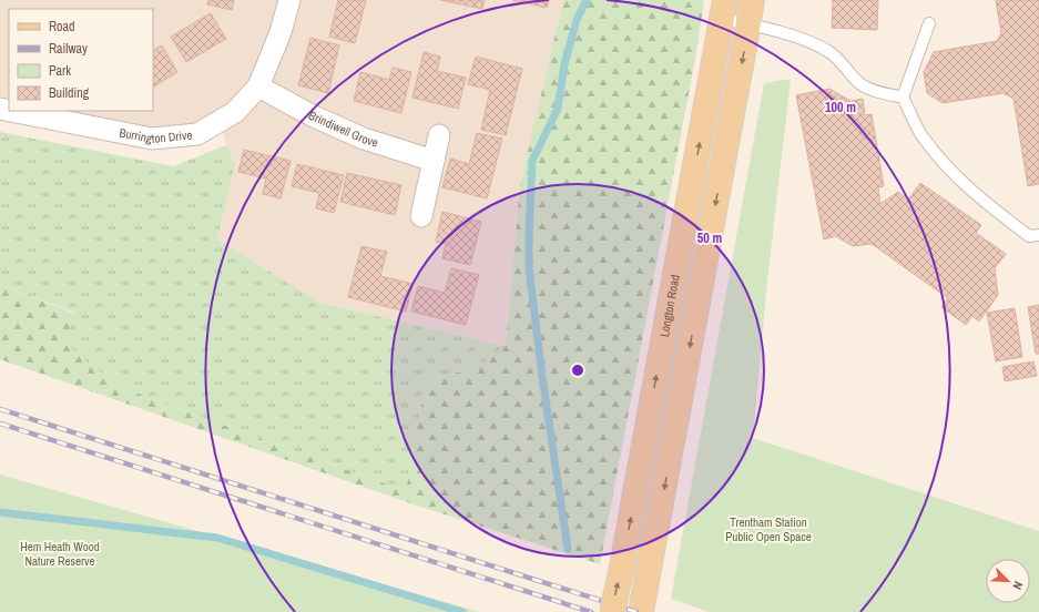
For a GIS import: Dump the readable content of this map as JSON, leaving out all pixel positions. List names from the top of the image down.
{
  "streets": {
    "main road": ["Longton Road"],
    "street": ["Brindiwell Grove", "Burrington Drive"]
  },
  "crossings": [
    ["Brindiwell Grove", "Burrington Drive"]
  ],
  "parks": ["Trentham Station Public Open Space", "Hem Heath Wood Nature Reserve"],
  "legend": [
    "Road",
    "Railway",
    "Park",
    "Building"
  ],
  "north": "bottom right",
  "rings": ["100 m", "50 m"]
}
